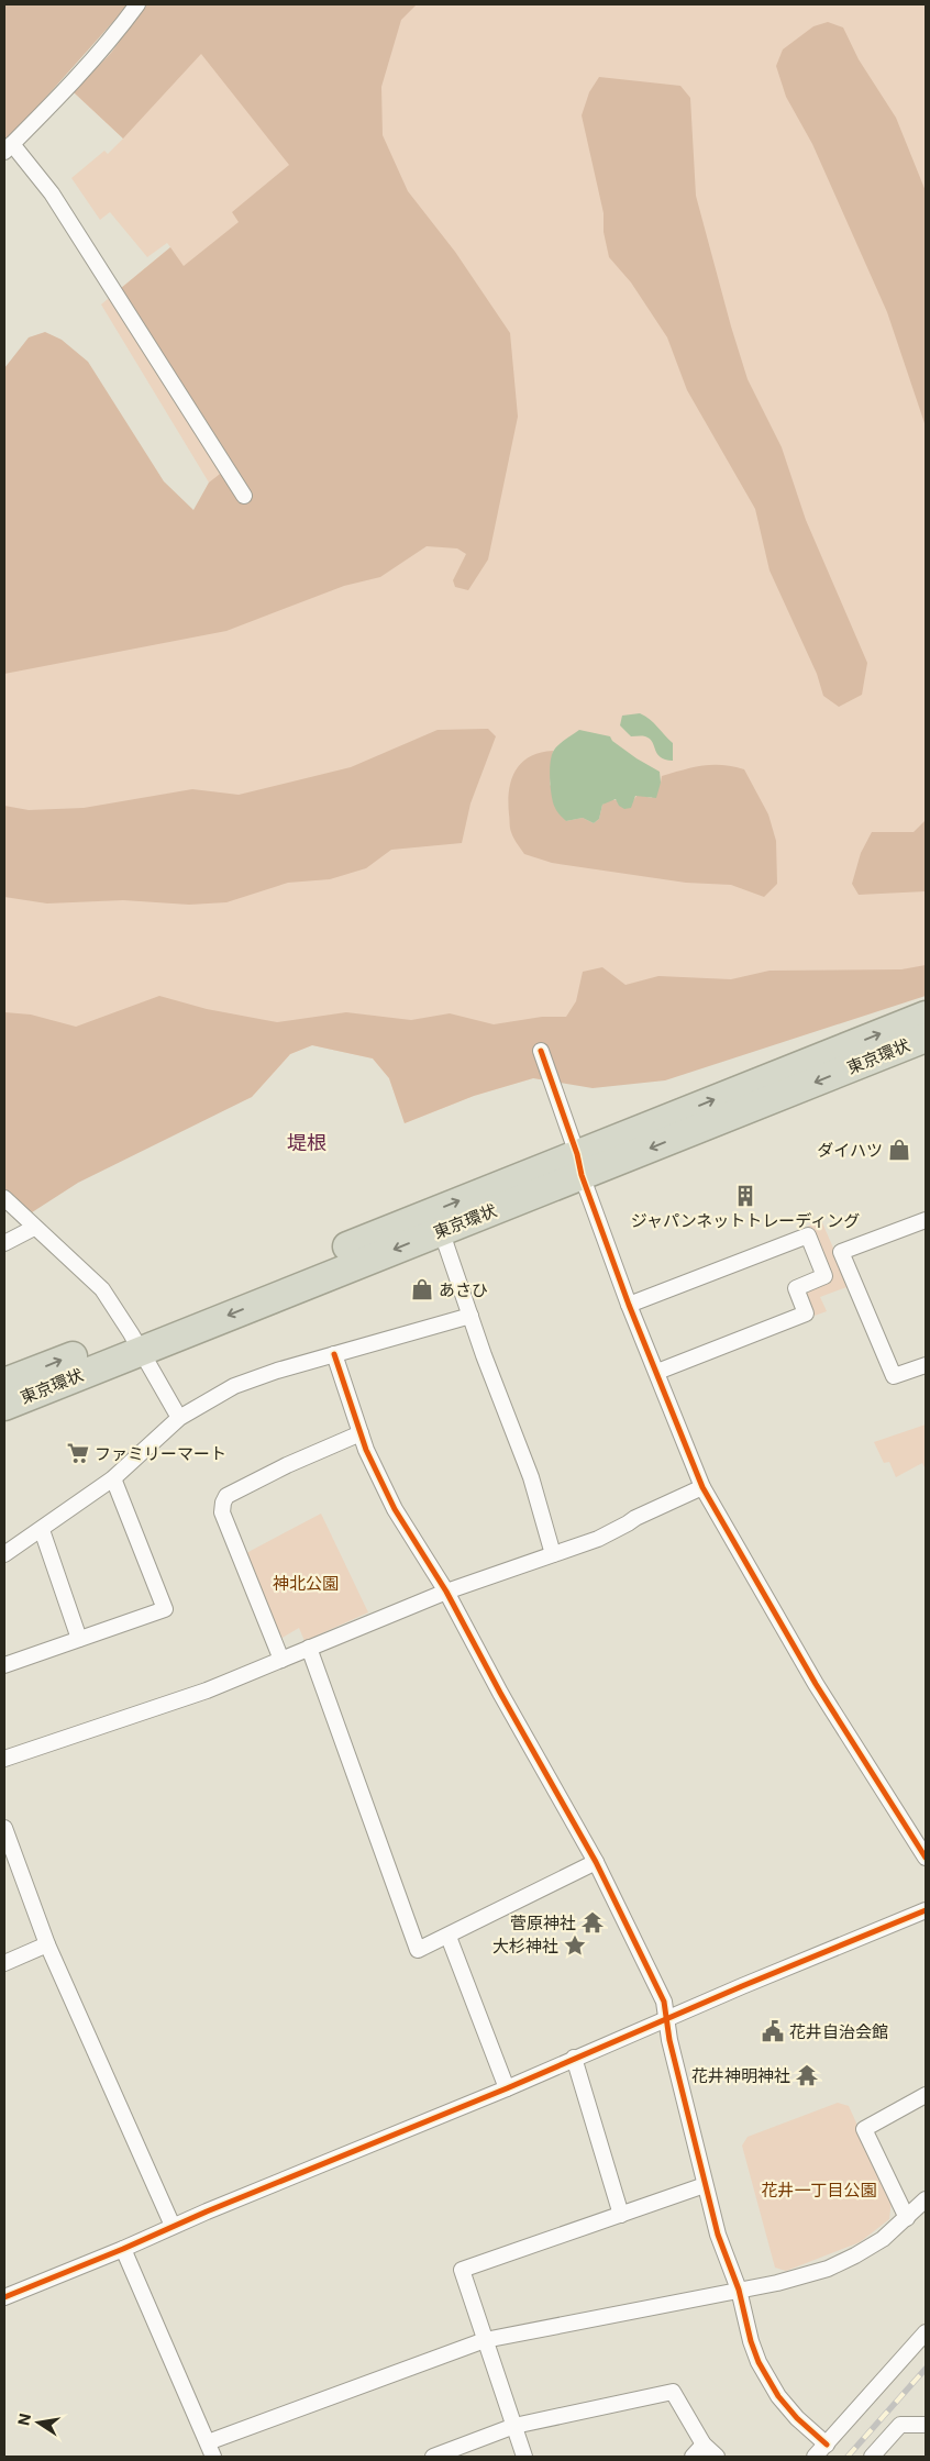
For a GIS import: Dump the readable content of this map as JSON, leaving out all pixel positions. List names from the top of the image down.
{
  "streets": {
    "highway": ["東京環状"]
  },
  "districts": ["堤根"],
  "parks": ["神北公園", "花井一丁目公園"],
  "places": {
    "shop": ["ダイハツ", "あさひ"],
    "building": ["ジャパンネットトレーディング"],
    "supermarket": ["ファミリーマート"],
    "temple": ["菅原神社", "花井神明神社"],
    "place": ["大杉神社"],
    "public building": ["花井自治会館"]
  },
  "north": "left"
}
